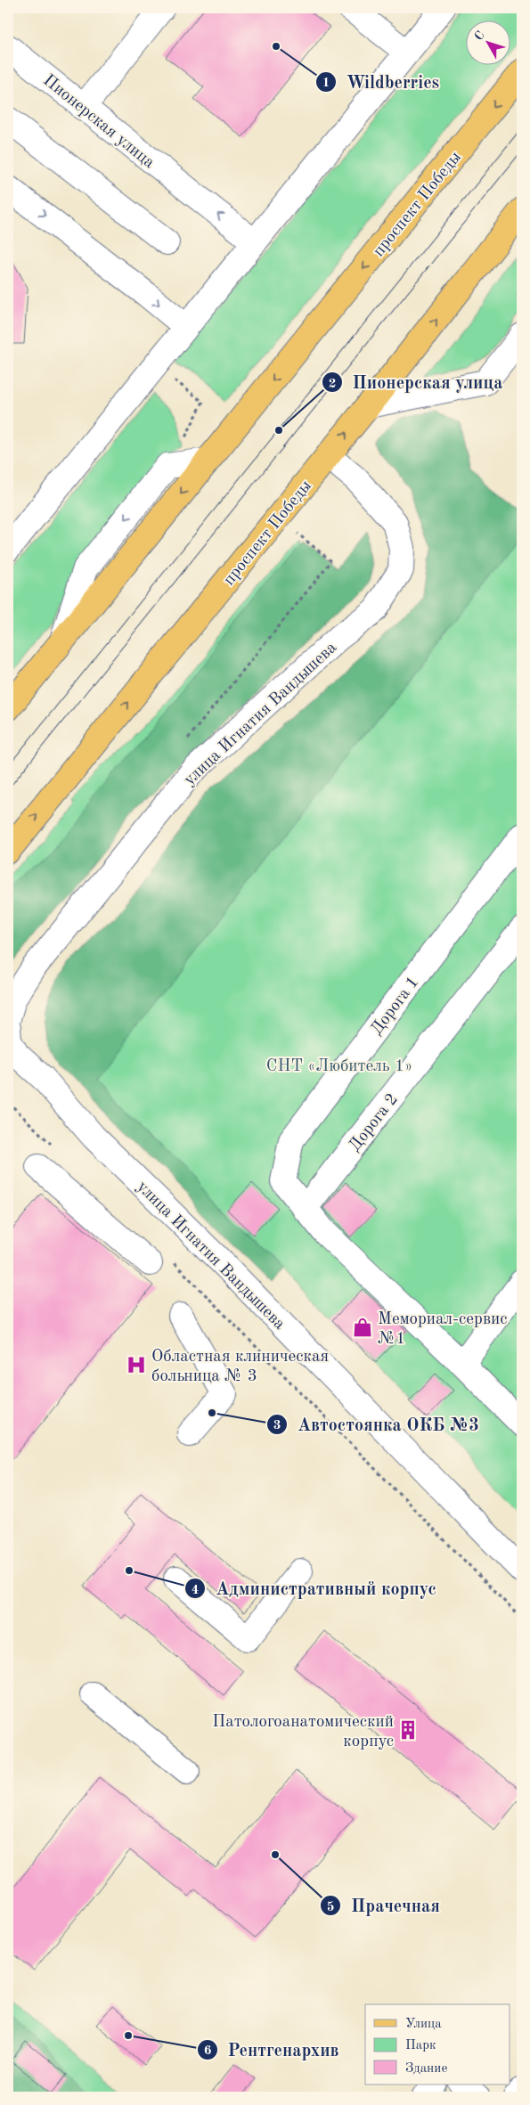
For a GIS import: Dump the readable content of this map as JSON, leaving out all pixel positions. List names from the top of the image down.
{
  "streets": {
    "main road": ["проспект Победы"],
    "street": [
      "Пионерская улица",
      "улица Игнатия Вандышева",
      "Дорога 1",
      "Дорога 2"
    ]
  },
  "crossings": [
    ["проспект Победы", "улица Игнатия Вандышева"],
    ["Дорога 1", "Дорога 2"]
  ],
  "parks": ["СНТ «Любитель 1»"],
  "places": {
    "other": [
      "Wildberries",
      "Пионерская улица",
      "Автостоянка ОКБ №3",
      "Административный корпус",
      "Прачечная",
      "Рентгенархив"
    ],
    "shop": ["Мемориал-сервис №1"],
    "hospital": ["Областная клиническая больница № 3"],
    "building": ["Патологоанатомический корпус"]
  },
  "legend": ["Улица", "Парк", "Здание"],
  "north": "top left"
}
